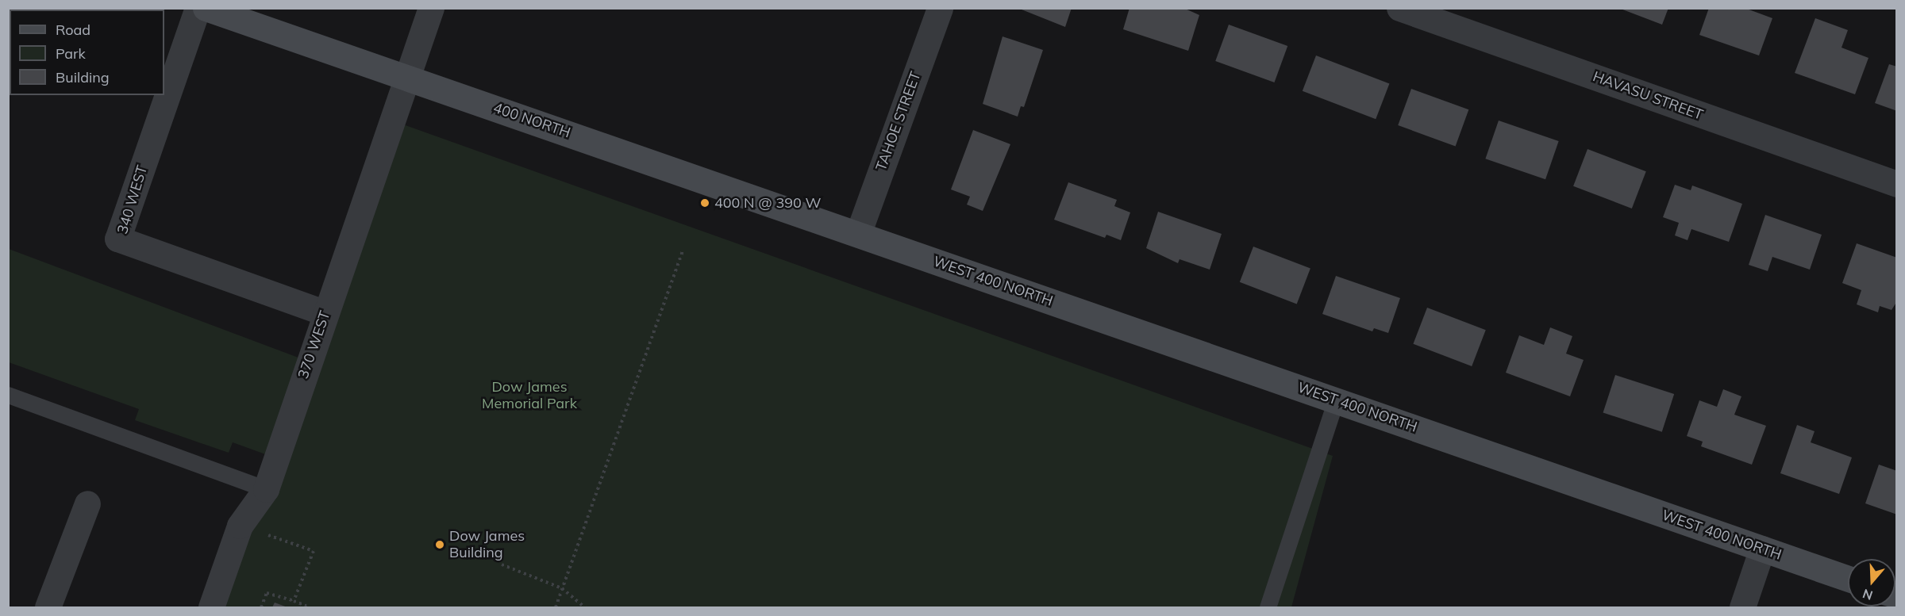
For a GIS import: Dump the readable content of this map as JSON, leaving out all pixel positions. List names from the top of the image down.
{
  "streets": {
    "street": [
      "HAVASU STREET",
      "400 NORTH",
      "TAHOE STREET",
      "340 WEST",
      "WEST 400 NORTH",
      "370 WEST"
    ]
  },
  "crossings": [
    ["400 NORTH", "TAHOE STREET"],
    ["400 NORTH", "WEST 400 NORTH"],
    ["400 NORTH", "370 WEST"],
    ["TAHOE STREET", "WEST 400 NORTH"],
    ["340 WEST", "370 WEST"]
  ],
  "parks": ["Dow James Memorial Park"],
  "places": ["400 N @ 390 W", "Dow James Building"],
  "legend": ["Road", "Park", "Building"],
  "north": "bottom"
}
